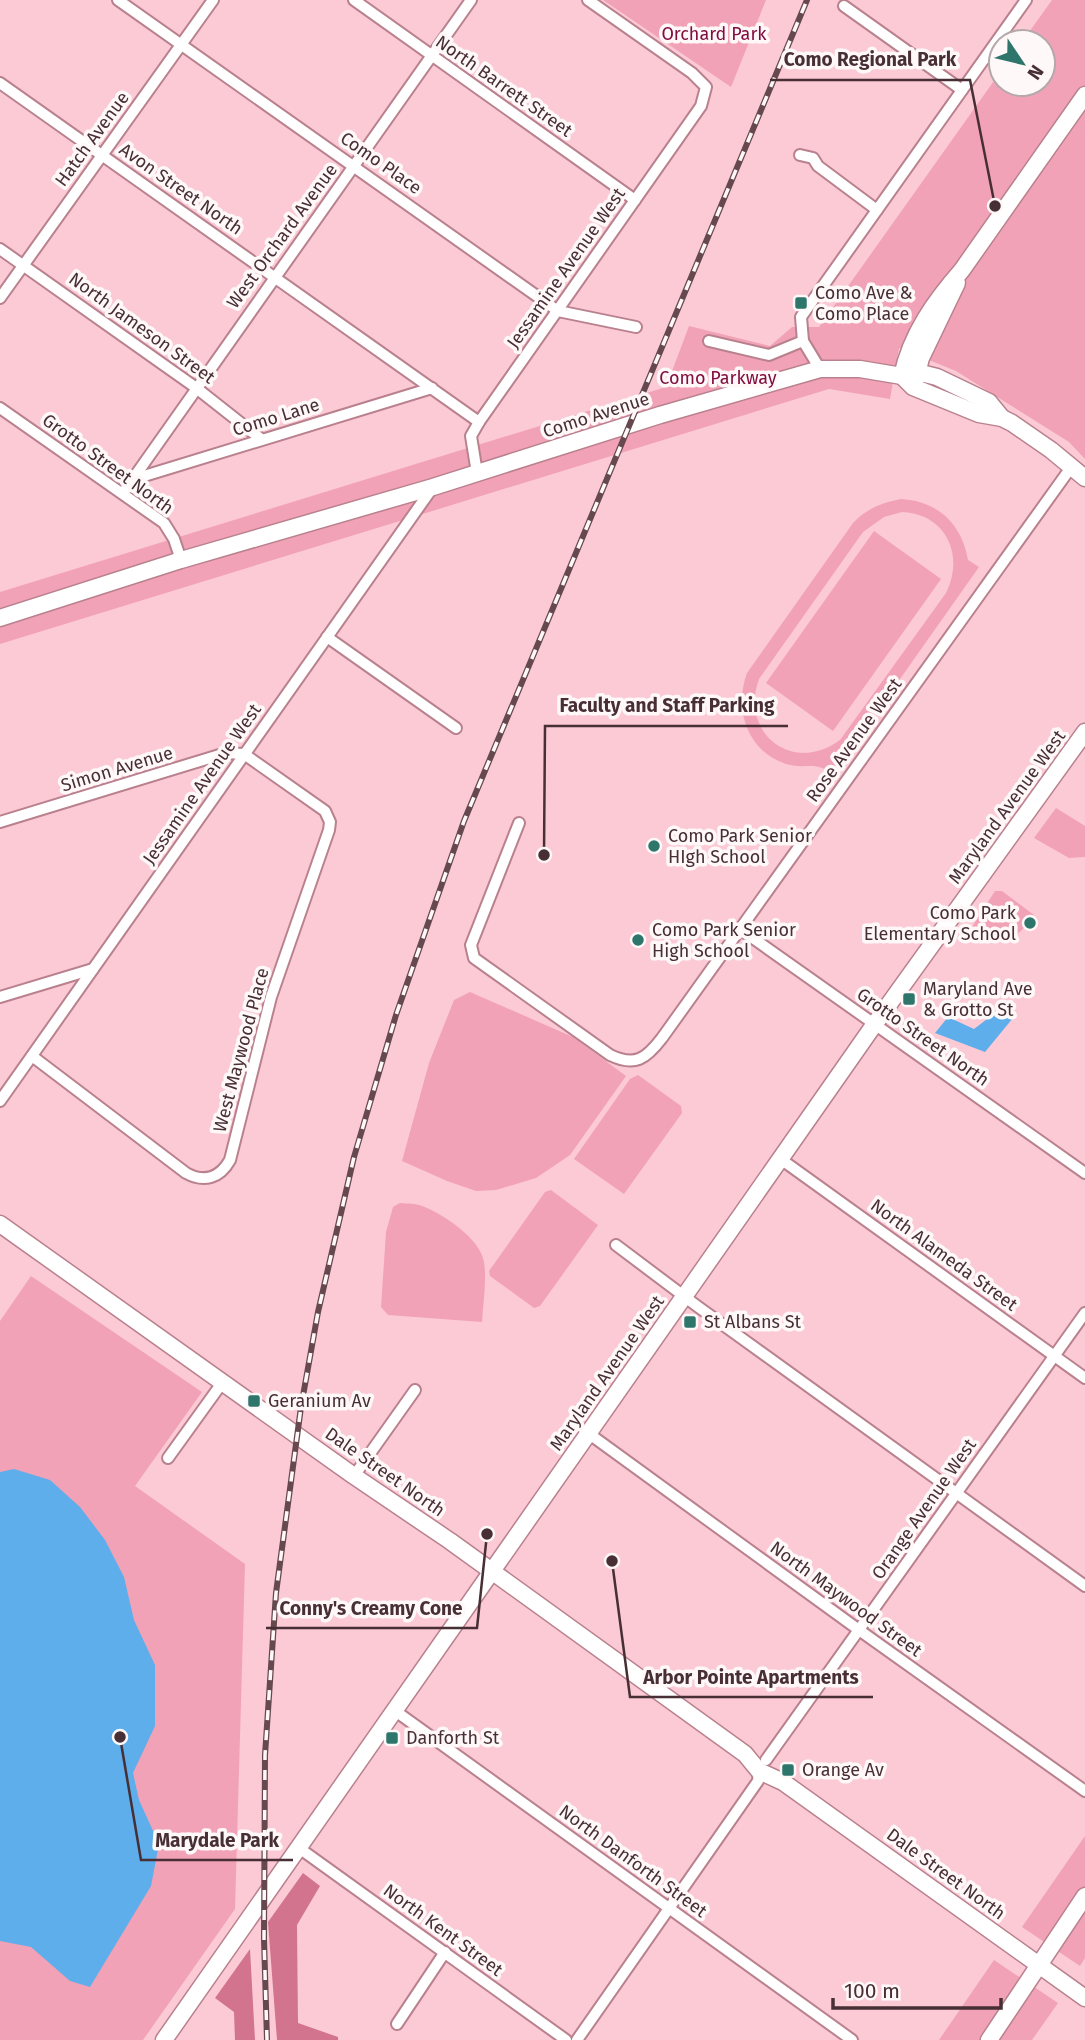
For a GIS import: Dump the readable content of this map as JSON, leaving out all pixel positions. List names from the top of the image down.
{
  "streets": {
    "street": [
      "North Barrett Street",
      "Hatch Avenue",
      "Como Place",
      "Avon Street North",
      "West Orchard Avenue",
      "Jessamine Avenue West",
      "North Jameson Street",
      "Como Avenue",
      "Como Lane",
      "Grotto Street North",
      "Rose Avenue West",
      "Simon Avenue",
      "Maryland Avenue West",
      "West Maywood Place",
      "North Alameda Street",
      "Dale Street North",
      "Orange Avenue West",
      "North Maywood Street",
      "North Danforth Street",
      "North Kent Street"
    ]
  },
  "crossings": [
    ["North Barrett Street", "West Orchard Avenue"],
    ["North Barrett Street", "Jessamine Avenue West"],
    ["Hatch Avenue", "Como Place"],
    ["Hatch Avenue", "Avon Street North"],
    ["Hatch Avenue", "North Jameson Street"],
    ["Como Place", "West Orchard Avenue"],
    ["Como Place", "Jessamine Avenue West"],
    ["Avon Street North", "West Orchard Avenue"],
    ["Avon Street North", "Jessamine Avenue West"],
    ["Avon Street North", "Como Lane"],
    ["West Orchard Avenue", "North Jameson Street"],
    ["West Orchard Avenue", "Como Lane"],
    ["West Orchard Avenue", "Grotto Street North"],
    ["Jessamine Avenue West", "Como Avenue"],
    ["Jessamine Avenue West", "Simon Avenue"],
    ["Jessamine Avenue West", "West Maywood Place"],
    ["North Jameson Street", "Como Lane"],
    ["Como Avenue", "Grotto Street North"],
    ["Grotto Street North", "Rose Avenue West"],
    ["Grotto Street North", "Maryland Avenue West"],
    ["Simon Avenue", "West Maywood Place"],
    ["Maryland Avenue West", "North Alameda Street"],
    ["Maryland Avenue West", "Dale Street North"],
    ["Maryland Avenue West", "North Maywood Street"],
    ["Maryland Avenue West", "North Danforth Street"],
    ["Maryland Avenue West", "North Kent Street"],
    ["North Alameda Street", "Orange Avenue West"],
    ["Dale Street North", "Orange Avenue West"],
    ["Orange Avenue West", "North Maywood Street"],
    ["Orange Avenue West", "North Danforth Street"]
  ],
  "parks": ["Orchard Park", "Como Parkway"],
  "places": {
    "other": [
      "Como Regional Park",
      "Como Park Senior HIgh School",
      "Faculty and Staff Parking",
      "Como Park Elementary School",
      "Como Park Senior High School",
      "Conny's Creamy Cone",
      "Arbor Pointe Apartments",
      "Marydale Park"
    ],
    "transit": [
      "Como Ave & Como Place",
      "Maryland Ave & Grotto St",
      "St Albans St",
      "Geranium Av",
      "Danforth St",
      "Orange Av"
    ]
  },
  "scale_bar": "100 m",
  "north": "bottom right"
}
